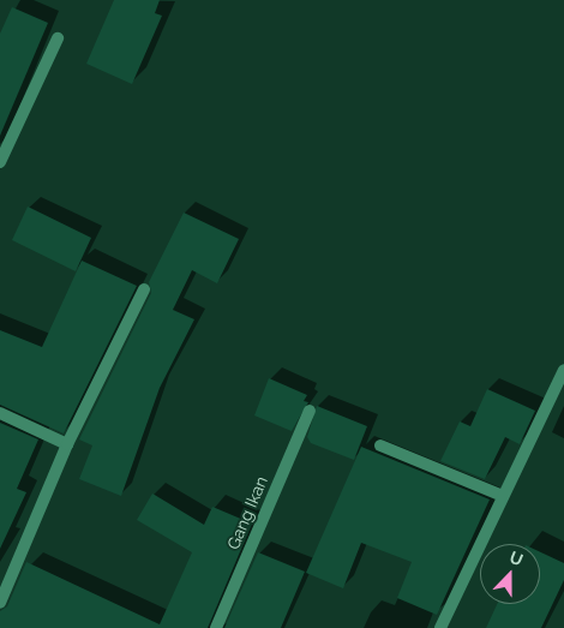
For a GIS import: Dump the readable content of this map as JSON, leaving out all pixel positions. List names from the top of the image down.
{
  "streets": {
    "street": ["Gang Ikan"]
  },
  "north": "top"
}
